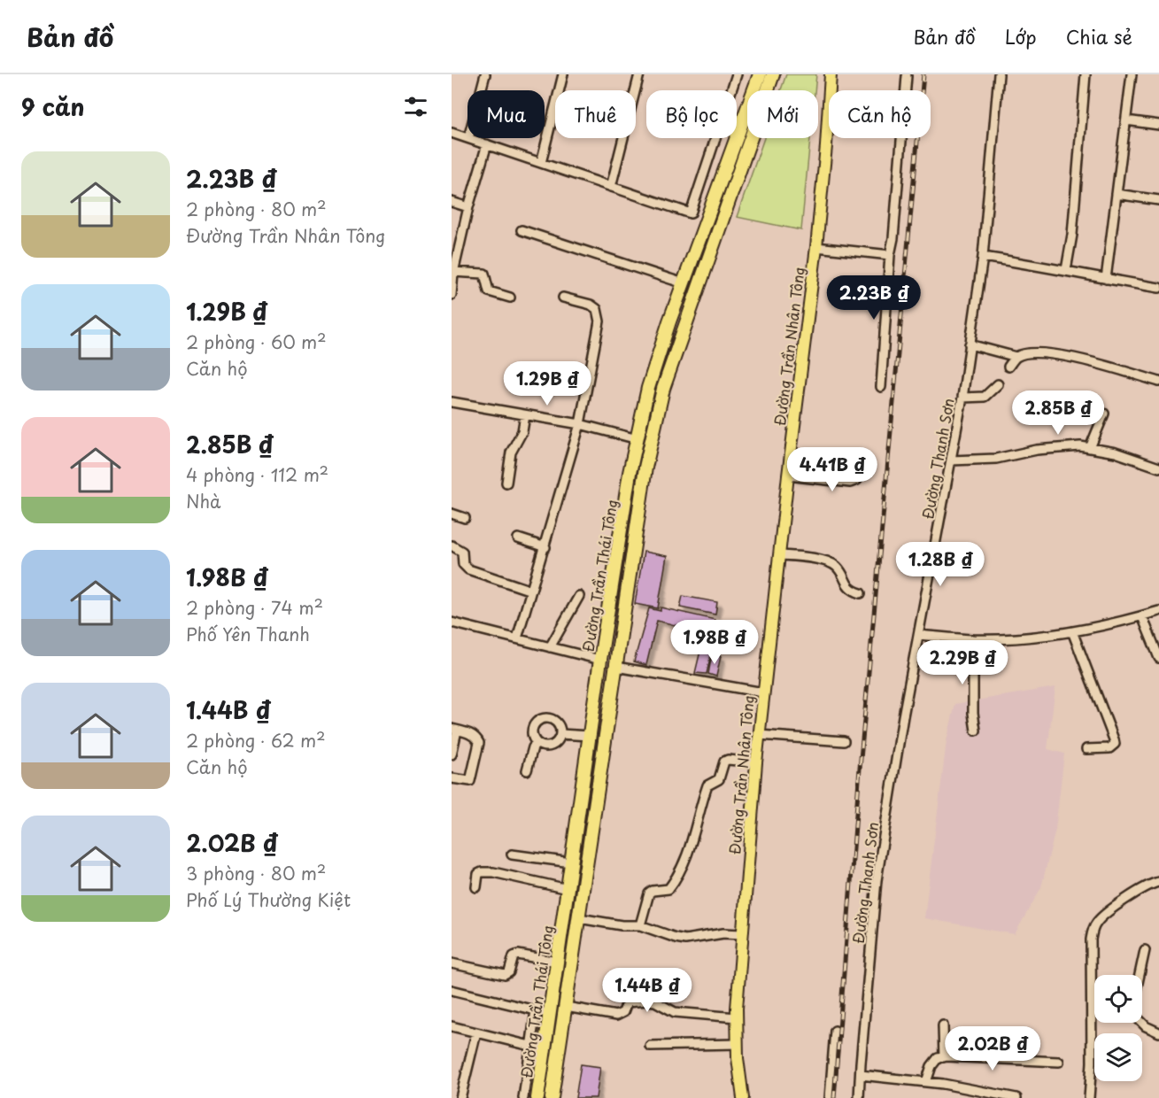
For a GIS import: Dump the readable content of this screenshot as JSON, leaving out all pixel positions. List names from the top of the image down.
{
  "streets": {
    "highway": ["Đường Trần Thái Tông"],
    "main road": ["Đường Trần Nhân Tông"],
    "street": ["Đường Thanh Sơn"]
  },
  "page": {
    "header": "Bản đồ",
    "nav": ["Bản đồ", "Lớp", "Chia sẻ"],
    "heading": "9 căn",
    "chip": [
      "Mua",
      "Thuê",
      "Bộ lọc",
      "Mới",
      "Căn hộ"
    ],
    "list": [
      {
        "name": "2.23B ₫",
        "note": "2 phòng · 80 m² · Đường Trần Nhân Tông"
      },
      {
        "name": "1.29B ₫",
        "note": "2 phòng · 60 m² · Căn hộ"
      },
      {
        "name": "2.85B ₫",
        "note": "4 phòng · 112 m² · Nhà"
      },
      {
        "name": "1.98B ₫",
        "note": "2 phòng · 74 m² · Phố Yên Thanh"
      },
      {
        "name": "1.44B ₫",
        "note": "2 phòng · 62 m² · Căn hộ"
      },
      {
        "name": "2.02B ₫",
        "note": "3 phòng · 80 m² · Phố Lý Thường Kiệt"
      }
    ],
    "price": [
      "2.23B ₫",
      "1.29B ₫",
      "2.85B ₫",
      "4.41B ₫",
      "1.28B ₫",
      "1.98B ₫",
      "2.29B ₫",
      "1.44B ₫",
      "2.02B ₫"
    ]
  }
}
